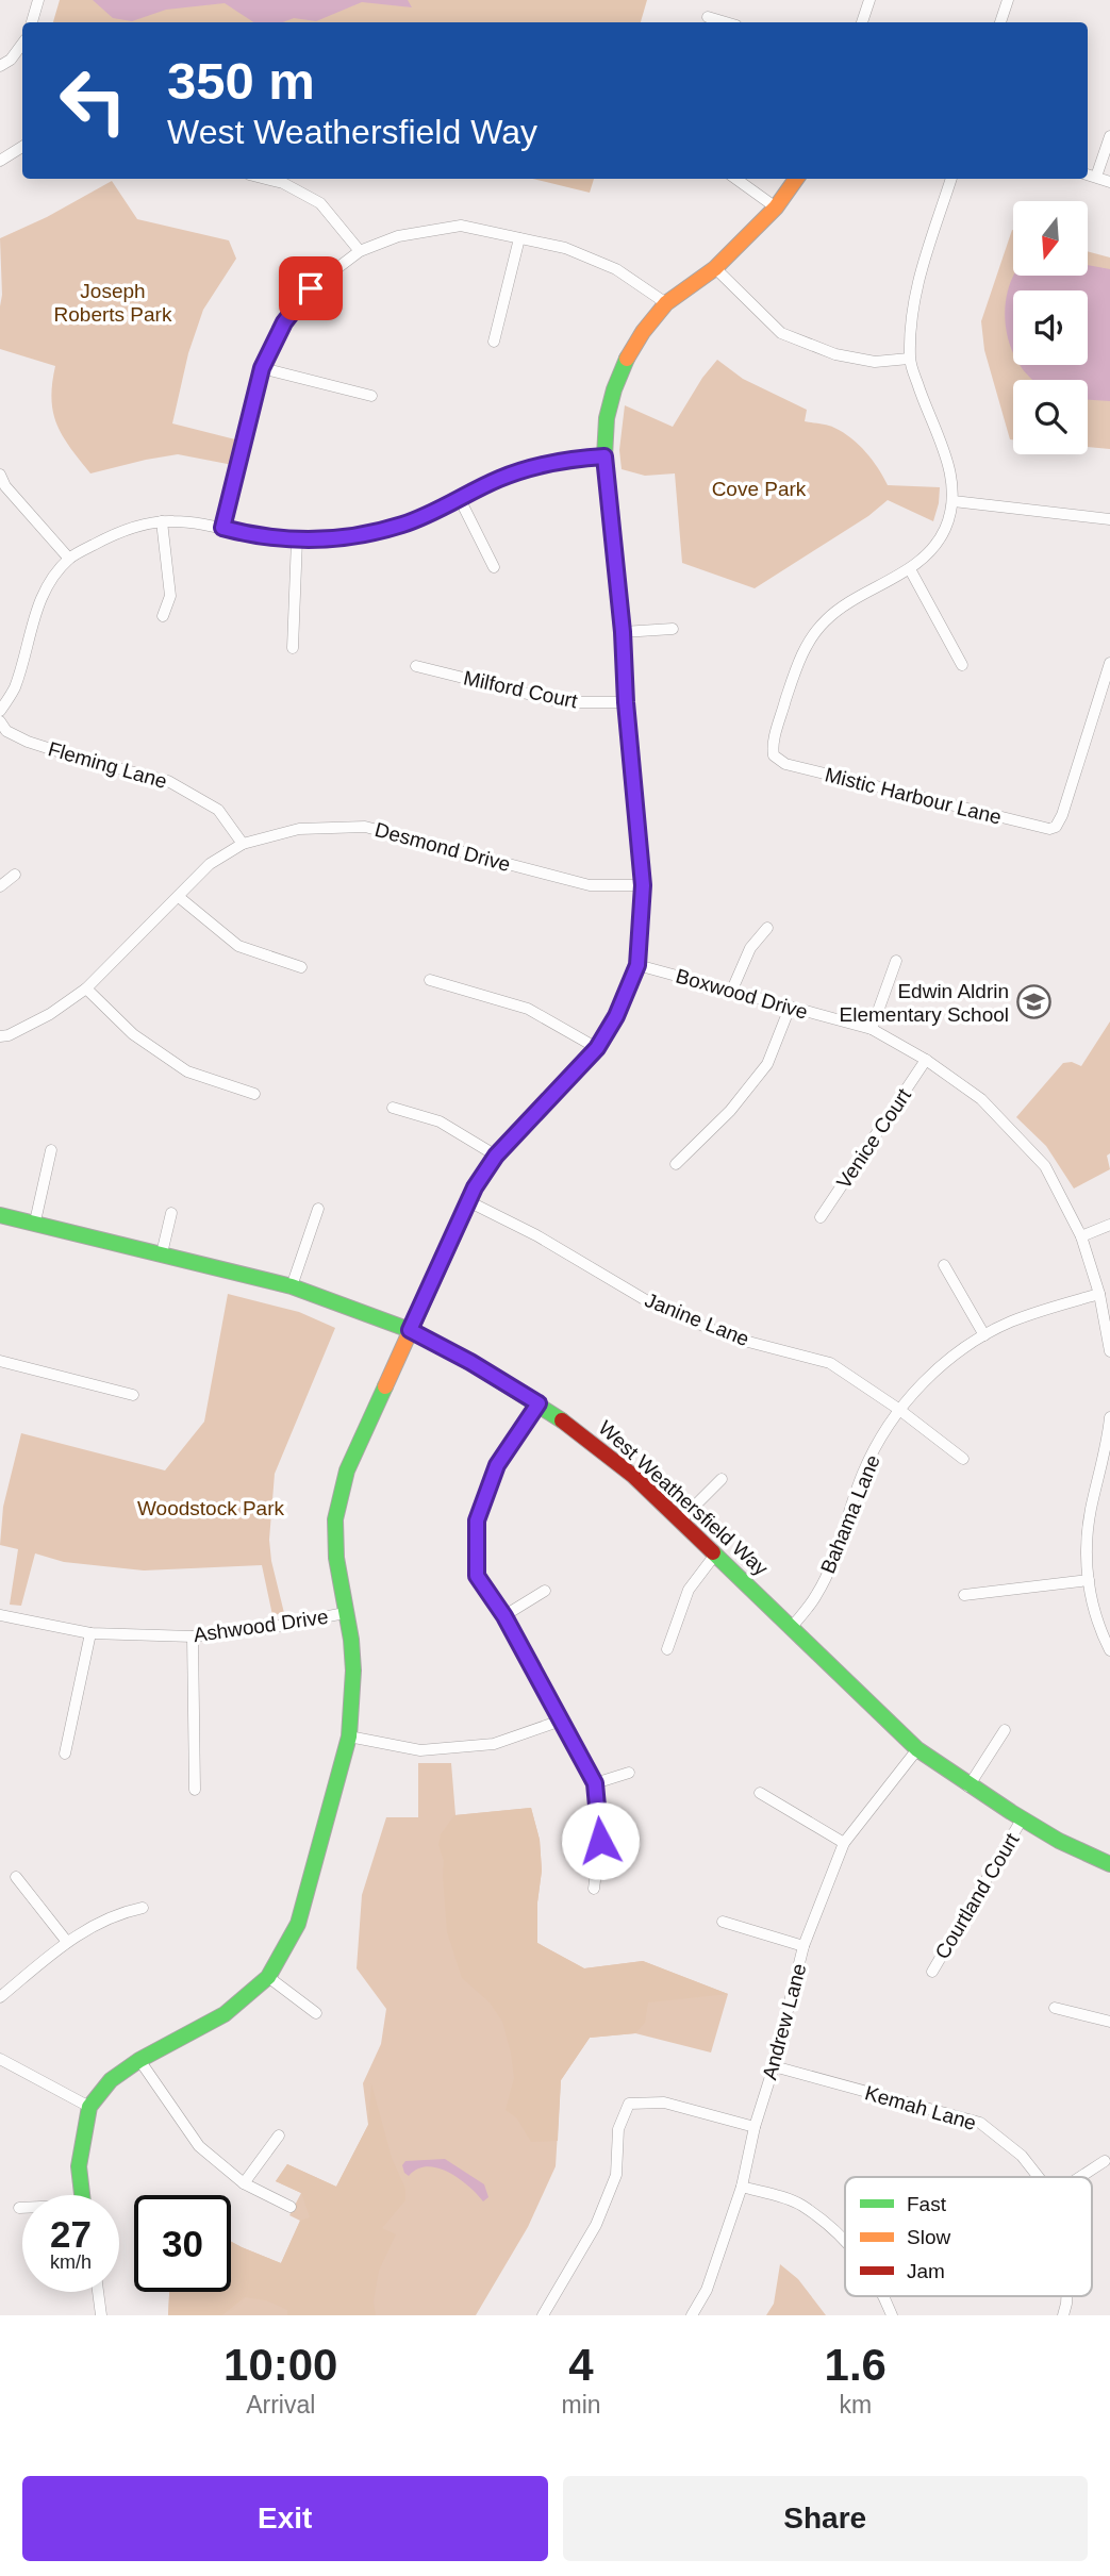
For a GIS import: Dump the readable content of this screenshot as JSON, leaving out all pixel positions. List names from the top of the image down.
{
  "streets": {
    "street": [
      "Milford Court",
      "Fleming Lane",
      "Mistic Harbour Lane",
      "Desmond Drive",
      "Boxwood Drive",
      "Venice Court",
      "Janine Lane",
      "West Weathersfield Way",
      "Bahama Lane",
      "Ashwood Drive",
      "Courtland Court",
      "Andrew Lane",
      "Kemah Lane"
    ]
  },
  "crossings": [
    ["Fleming Lane", "Desmond Drive"],
    ["Boxwood Drive", "Venice Court"],
    ["Boxwood Drive", "Bahama Lane"],
    ["Janine Lane", "Bahama Lane"],
    ["West Weathersfield Way", "Bahama Lane"],
    ["West Weathersfield Way", "Courtland Court"],
    ["West Weathersfield Way", "Andrew Lane"],
    ["Andrew Lane", "Kemah Lane"]
  ],
  "parks": ["Joseph Roberts Park", "Cove Park", "Woodstock Park"],
  "places": {
    "school or university": ["Edwin Aldrin Elementary School"]
  },
  "legend": ["Fast", "Slow", "Jam"],
  "north": "bottom",
  "page": {
    "turn": ["350 m", "West Weathersfield Way"],
    "speed": "27 km/h",
    "limit": "30",
    "eta": [
      "10:00",
      "Arrival",
      "4",
      "min",
      "1.6",
      "km"
    ],
    "buttons": ["Exit", "Share"]
  }
}
